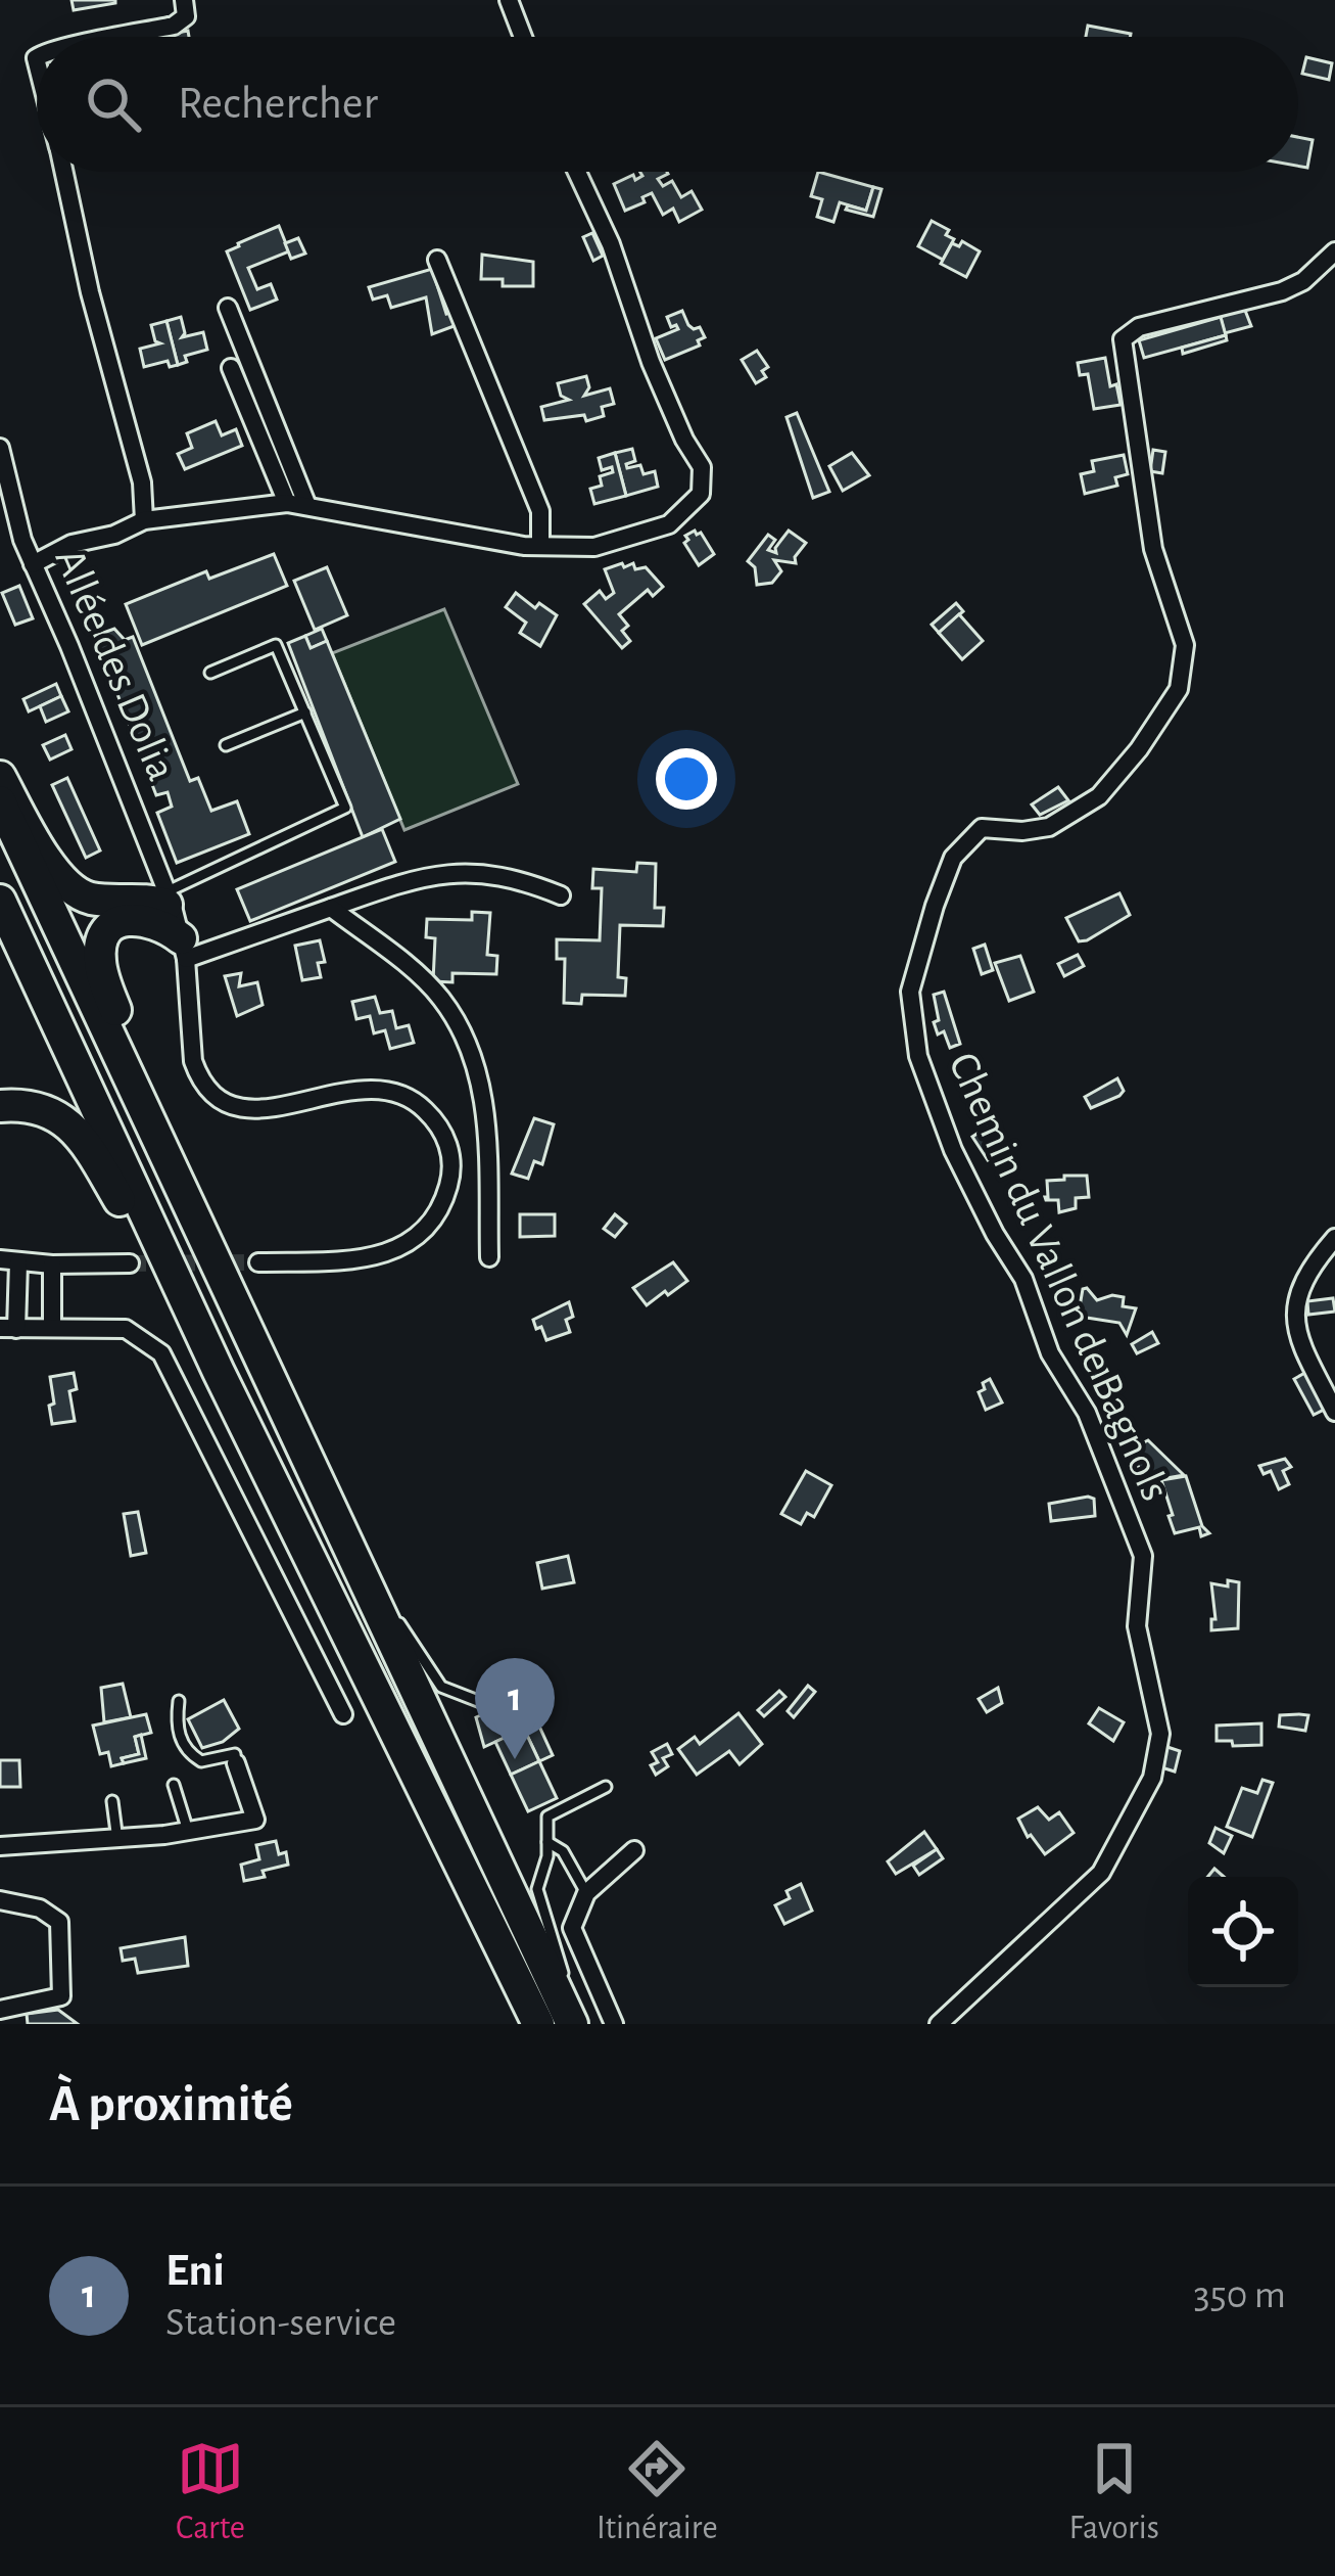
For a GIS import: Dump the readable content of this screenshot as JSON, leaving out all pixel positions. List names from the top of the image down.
{
  "streets": {
    "street": ["Allée des Dolia", "Chemin du Vallon de Bagnols"]
  },
  "page": {
    "search": "Rechercher",
    "pins": "1",
    "heading": "À proximité",
    "list": [
      {
        "mark": "1",
        "name": "Eni",
        "note": "Station-service",
        "value": "350 m"
      }
    ],
    "nav": ["Carte", "Itinéraire", "Favoris"]
  }
}
